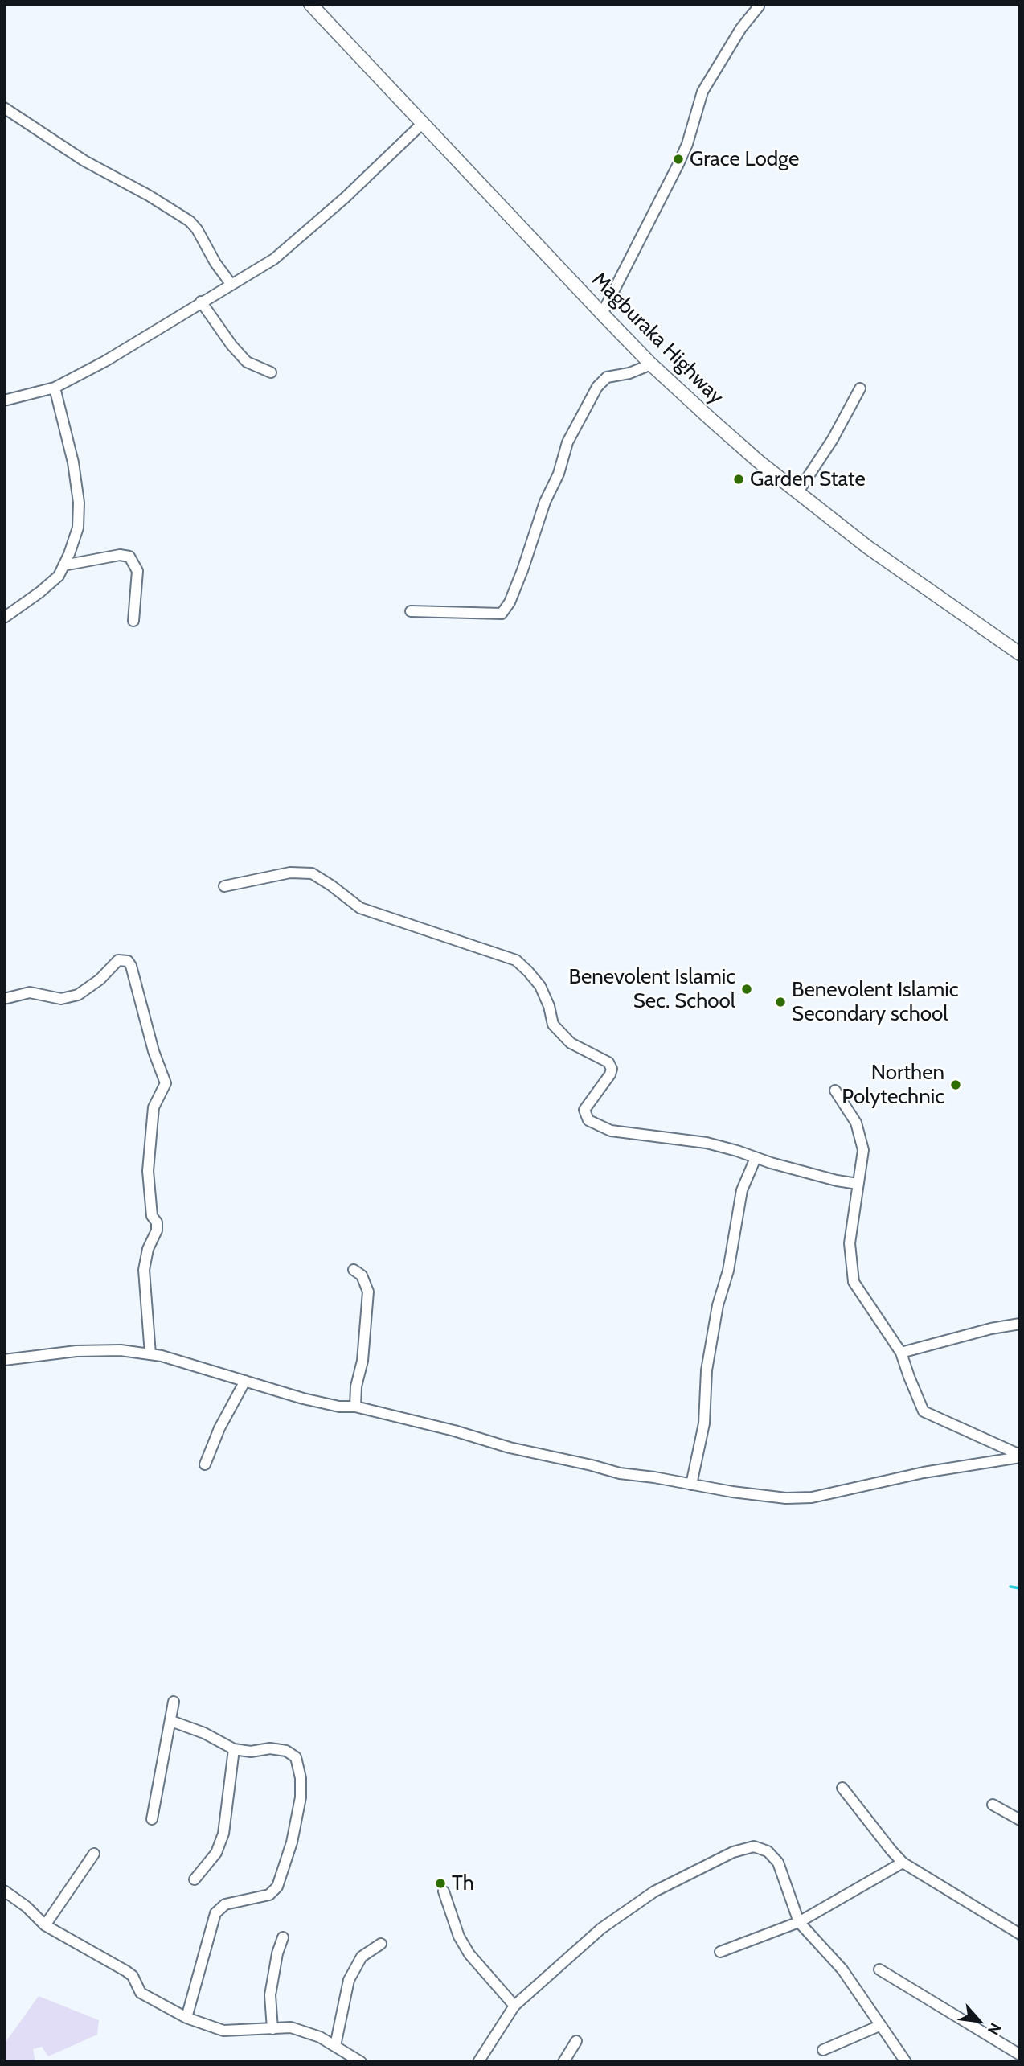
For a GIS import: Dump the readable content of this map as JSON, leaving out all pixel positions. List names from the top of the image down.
{
  "streets": {
    "main road": ["Magburaka Highway"]
  },
  "places": [
    "Grace Lodge",
    "Garden State",
    "Benevolent Islamic Sec. School",
    "Benevolent Islamic Secondary school",
    "Northen Polytechnic",
    "Th"
  ],
  "north": "bottom right"
}
